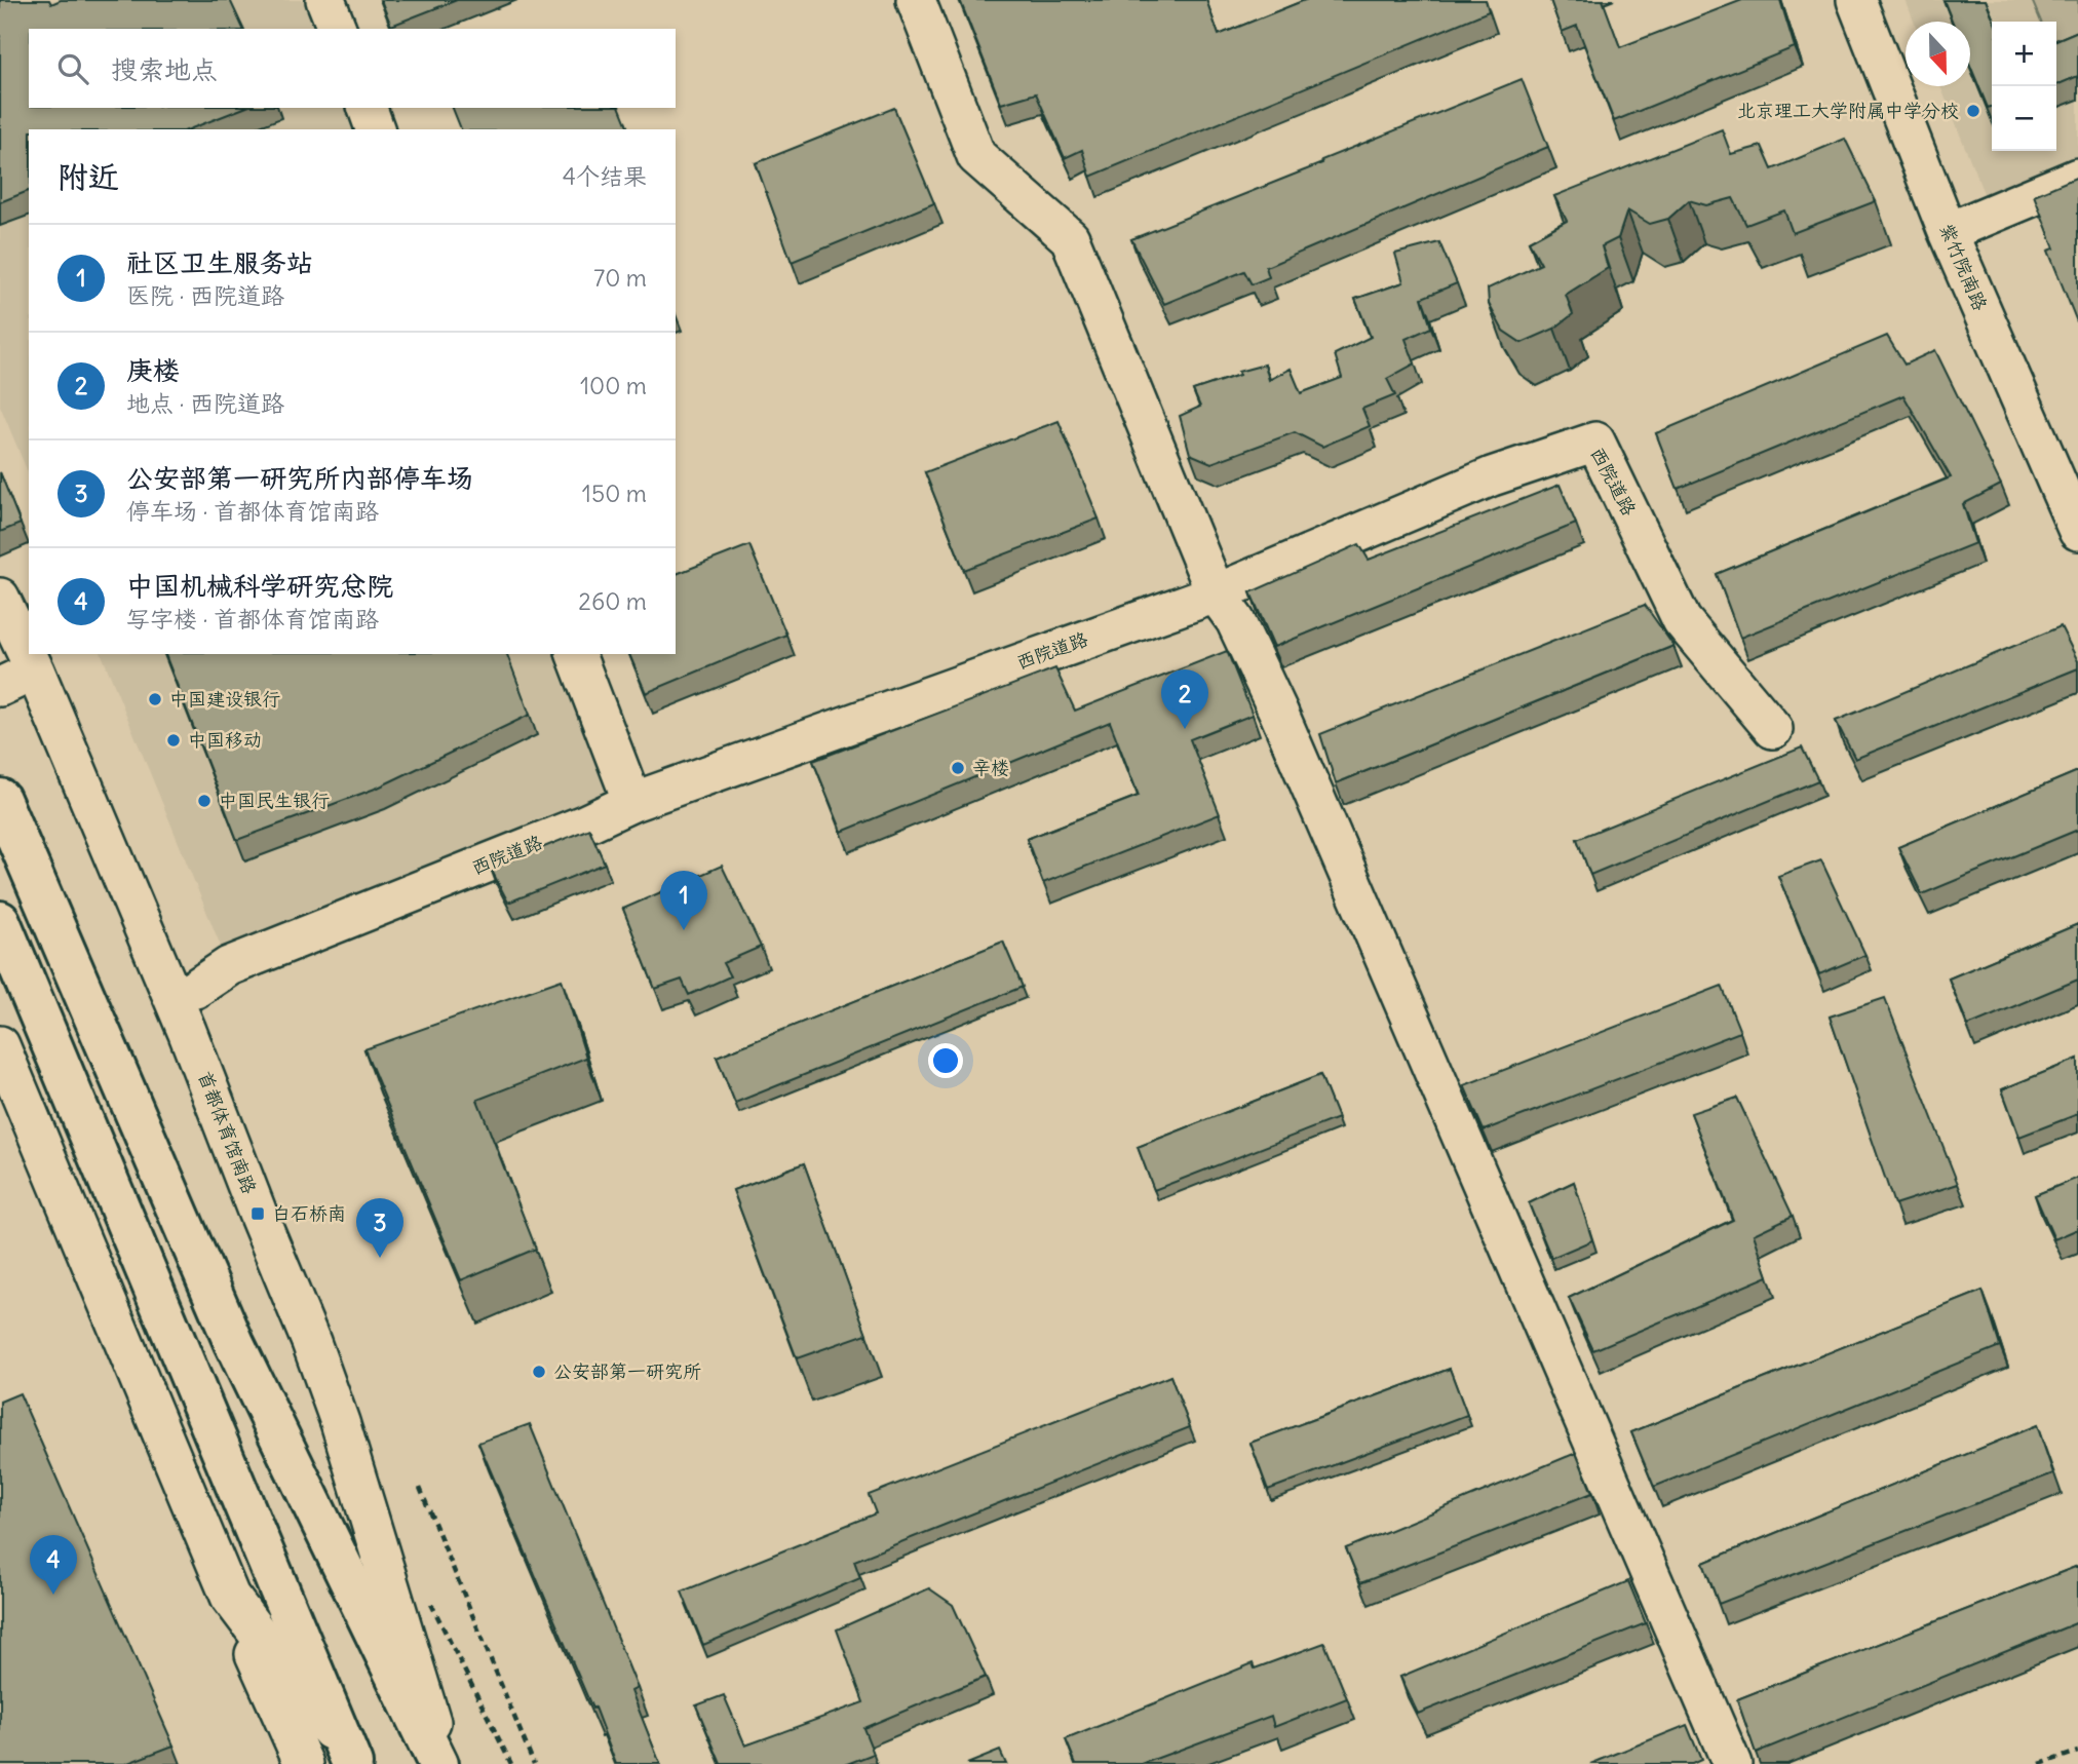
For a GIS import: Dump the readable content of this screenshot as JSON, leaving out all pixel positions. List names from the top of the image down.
{
  "streets": {
    "main road": ["首都体育馆南路"],
    "street": ["紫竹院南路", "西院道路"]
  },
  "places": {
    "other": [
      "北京理工大学附属中学分校",
      "中国建设银行",
      "中国移动",
      "辛楼",
      "中国民生银行",
      "公安部第一研究所"
    ],
    "transit": ["白石桥南"]
  },
  "north": "bottom",
  "page": {
    "map_buttons": ["+", "−"],
    "search": "搜索地点",
    "heading": ["附近", "4个结果"],
    "list": [
      {
        "mark": "1",
        "name": "社区卫生服务站",
        "note": "医院 · 西院道路",
        "value": "70 m"
      },
      {
        "mark": "2",
        "name": "庚楼",
        "note": "地点 · 西院道路",
        "value": "100 m"
      },
      {
        "mark": "3",
        "name": "公安部第一研究所内部停车场",
        "note": "停车场 · 首都体育馆南路",
        "value": "150 m"
      },
      {
        "mark": "4",
        "name": "中国机械科学研究总院",
        "note": "写字楼 · 首都体育馆南路",
        "value": "260 m"
      }
    ],
    "pins": [
      "2",
      "1",
      "3",
      "4"
    ]
  }
}
